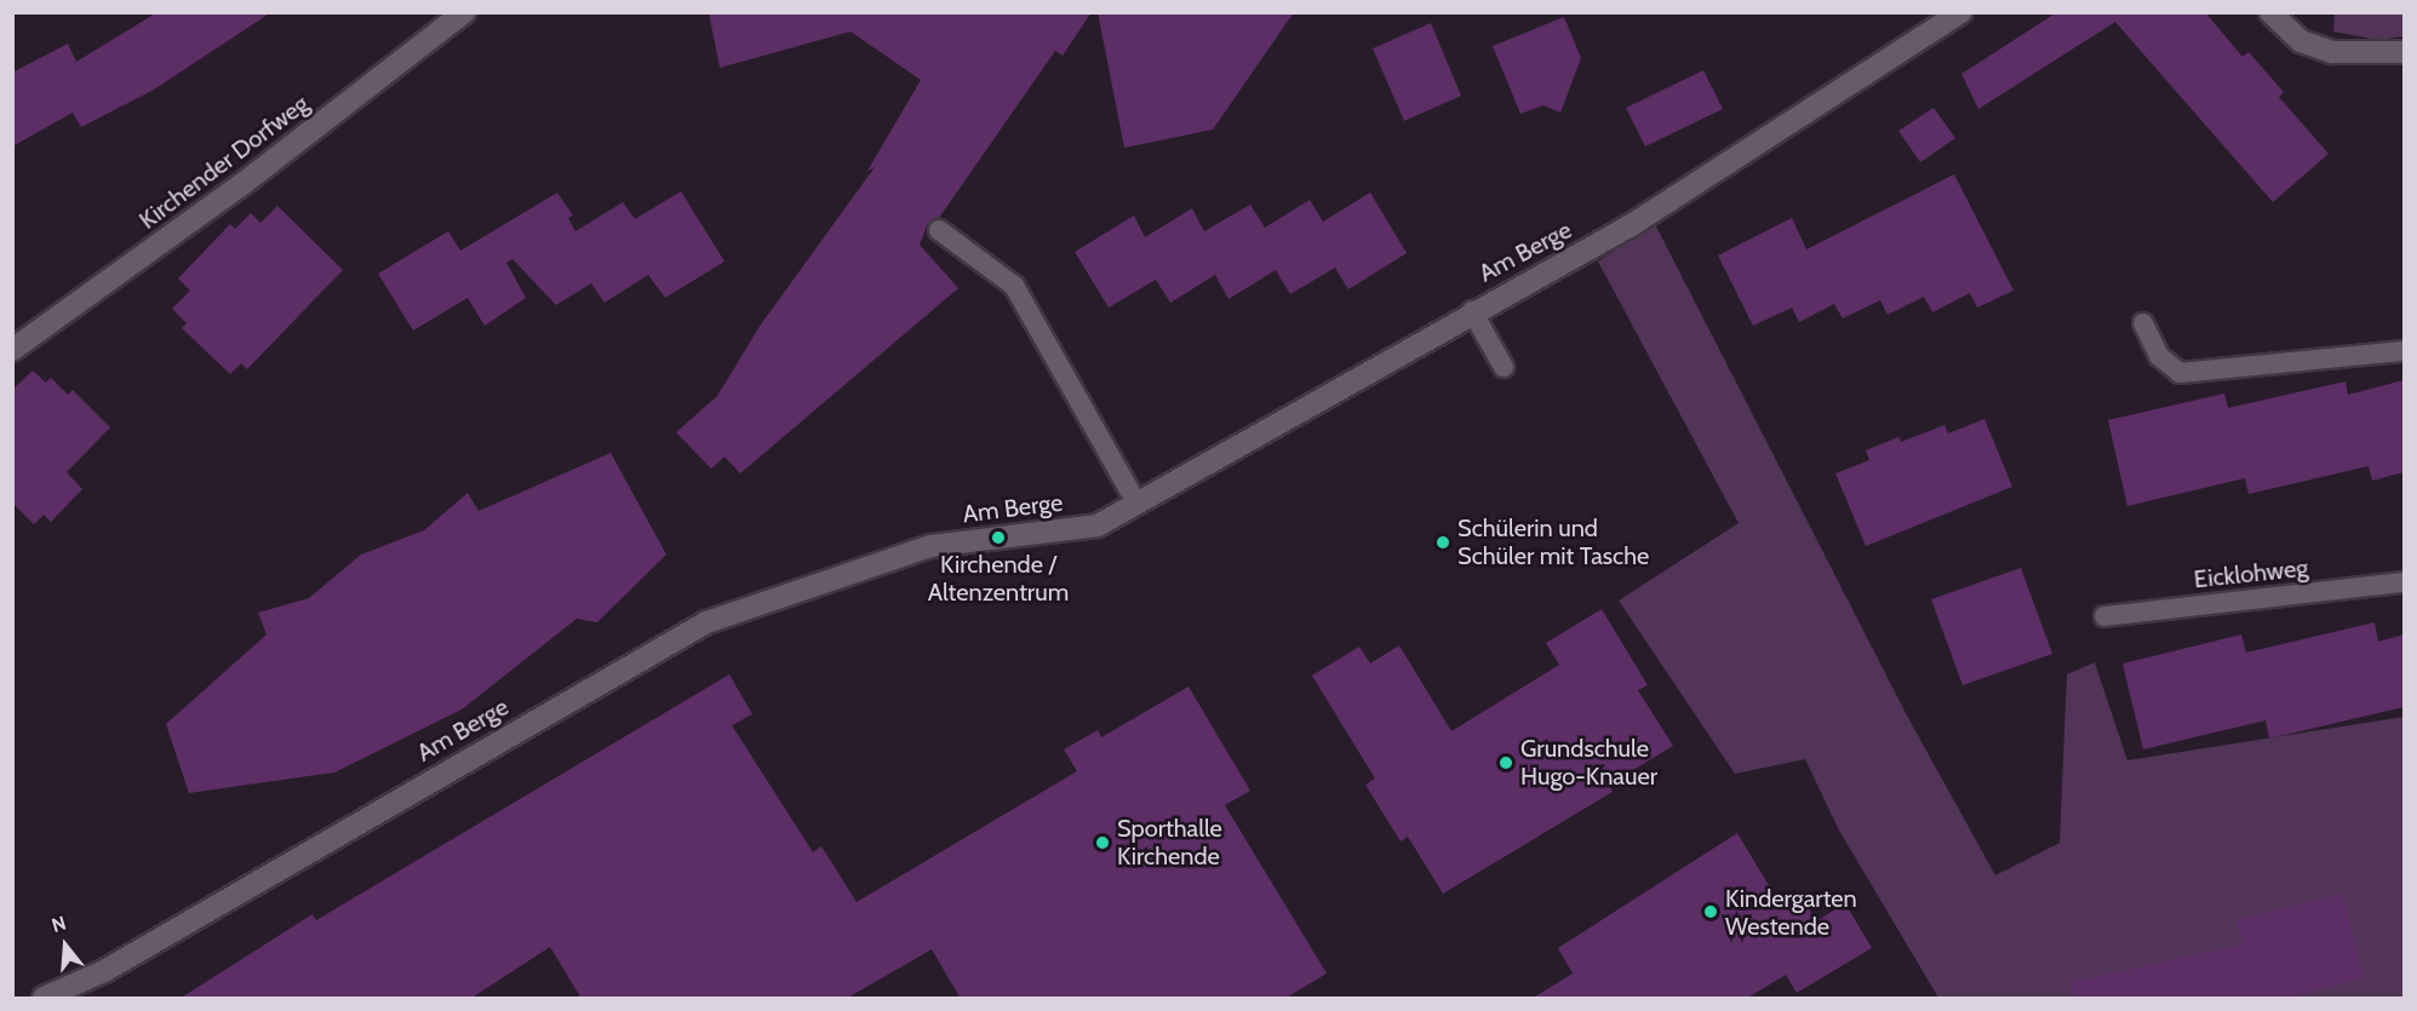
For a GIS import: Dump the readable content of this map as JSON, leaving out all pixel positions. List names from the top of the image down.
{
  "streets": {
    "street": ["Kirchender Dorfweg", "Am Berge"],
    "lane": ["Eicklohweg"]
  },
  "places": [
    "Kirchende / Altenzentrum",
    "Schülerin und Schüler mit Tasche",
    "Grundschule Hugo-Knauer",
    "Sporthalle Kirchende",
    "Kindergarten Westende"
  ],
  "north": "top"
}
